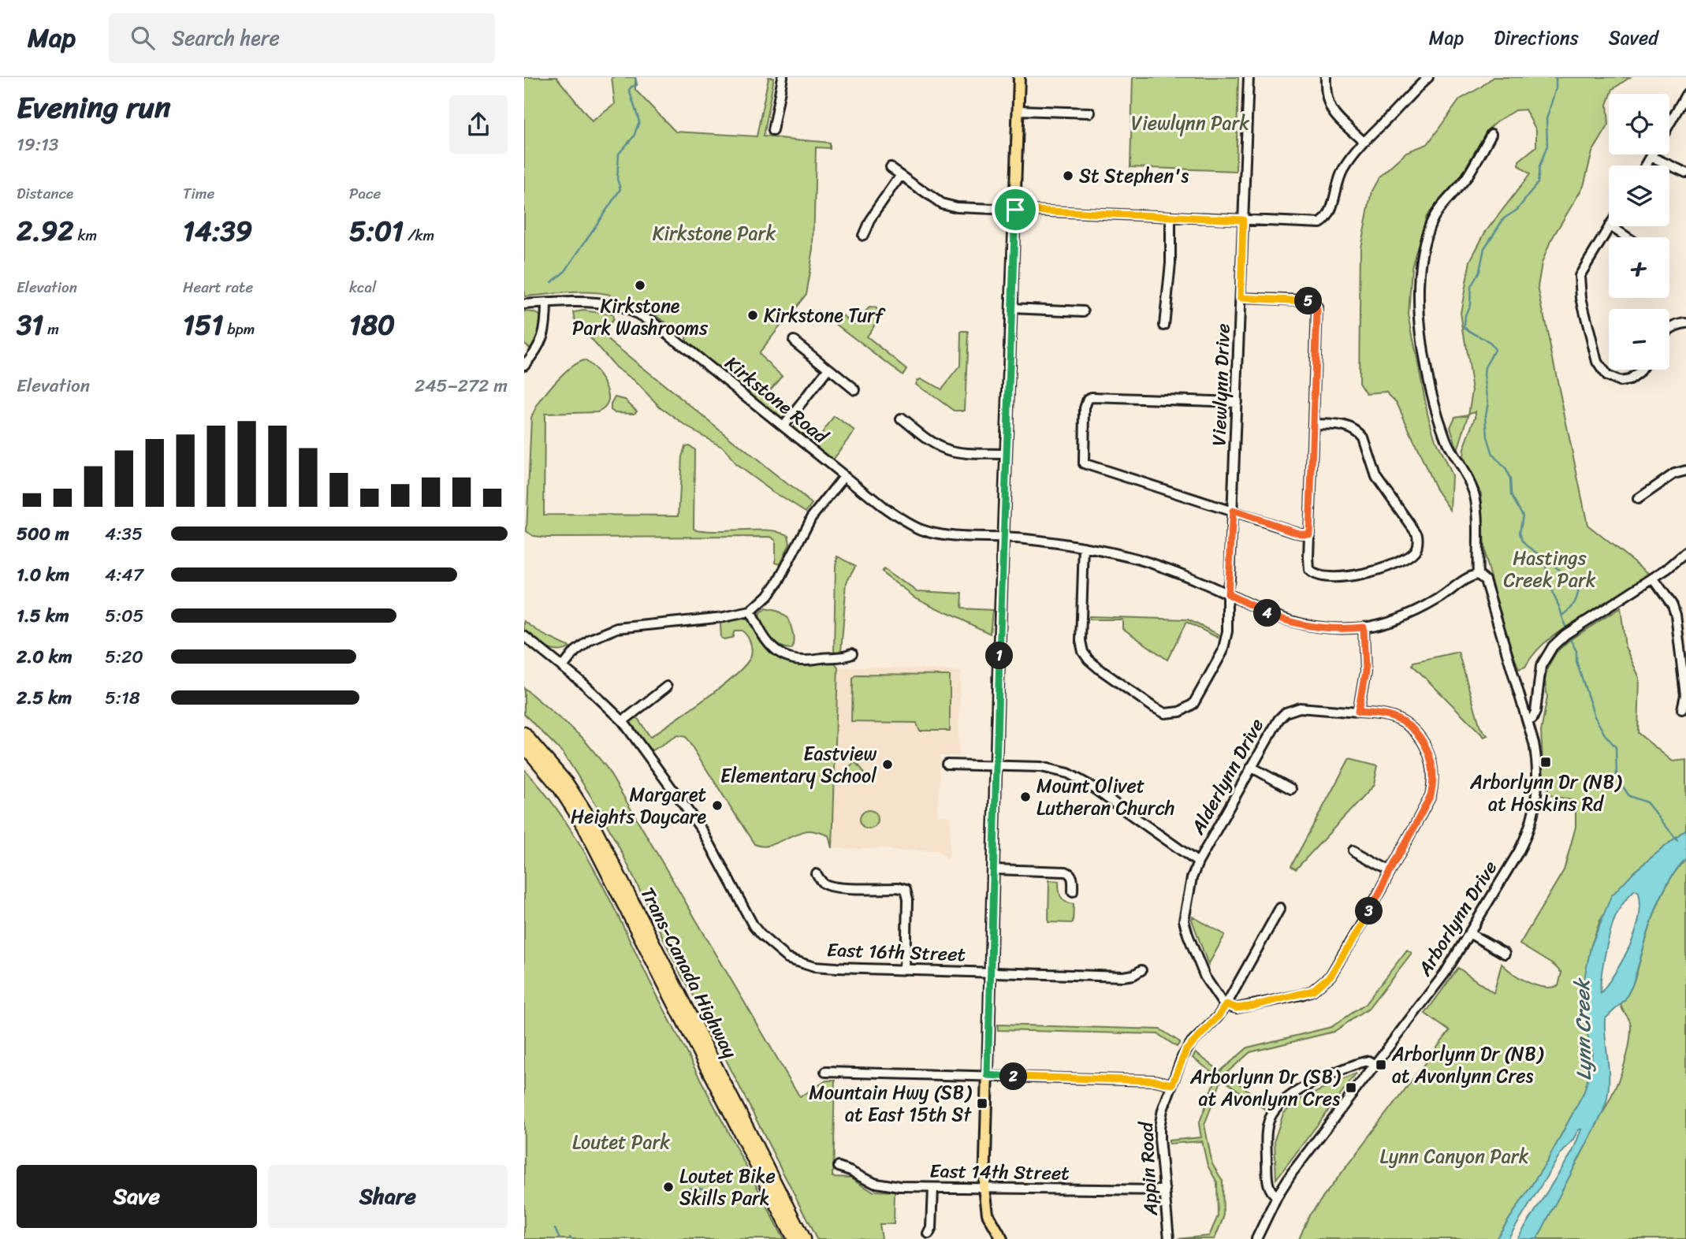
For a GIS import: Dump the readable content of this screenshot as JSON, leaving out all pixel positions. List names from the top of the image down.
{
  "streets": {
    "highway": ["Trans-Canada Highway"],
    "street": [
      "Viewlynn Drive",
      "Kirkstone Road",
      "Alderlynn Drive",
      "Arborlynn Drive",
      "East 16th Street",
      "Appin Road",
      "East 14th Street"
    ]
  },
  "crossings": [
    ["Viewlynn Drive", "Kirkstone Road"],
    ["Kirkstone Road", "Arborlynn Drive"],
    ["Alderlynn Drive", "Appin Road"],
    ["Appin Road", "East 14th Street"]
  ],
  "water": ["Lynn Creek"],
  "parks": [
    "Viewlynn Park",
    "Kirkstone Park",
    "Hastings Creek Park",
    "Loutet Park",
    "Lynn Canyon Park"
  ],
  "places": {
    "other": [
      "St Stephen's",
      "Kirkstone Park Washrooms",
      "Kirkstone Turf",
      "Eastview Elementary School",
      "Mount Olivet Lutheran Church",
      "Margaret Heights Daycare",
      "Loutet Bike Skills Park"
    ],
    "transit": [
      "Arborlynn Dr (NB) at Hoskins Rd",
      "Arborlynn Dr (NB) at Avonlynn Cres",
      "Arborlynn Dr (SB) at Avonlynn Cres",
      "Mountain Hwy (SB) at East 15th St"
    ]
  },
  "page": {
    "header": "Map",
    "search": "Search here",
    "nav": ["Map", "Directions", "Saved"],
    "heading": ["Evening run", "19:13"],
    "map_buttons": ["+", "−"],
    "stats": [
      ["Distance", "2.92 km"],
      ["Time", "14:39"],
      ["Pace", "5:01 /km"],
      ["Elevation", "31 m"],
      ["Heart rate", "151 bpm"],
      ["kcal", "180"]
    ],
    "pins": [
      "5",
      "4",
      "1",
      "3",
      "2"
    ],
    "chart": ["Elevation", "245–272 m"],
    "list": [
      {
        "name": "500 m",
        "note": "4:35"
      },
      {
        "name": "1.0 km",
        "note": "4:47"
      },
      {
        "name": "1.5 km",
        "note": "5:05"
      },
      {
        "name": "2.0 km",
        "note": "5:20"
      },
      {
        "name": "2.5 km",
        "note": "5:18"
      }
    ],
    "buttons": ["Save", "Share"]
  }
}
